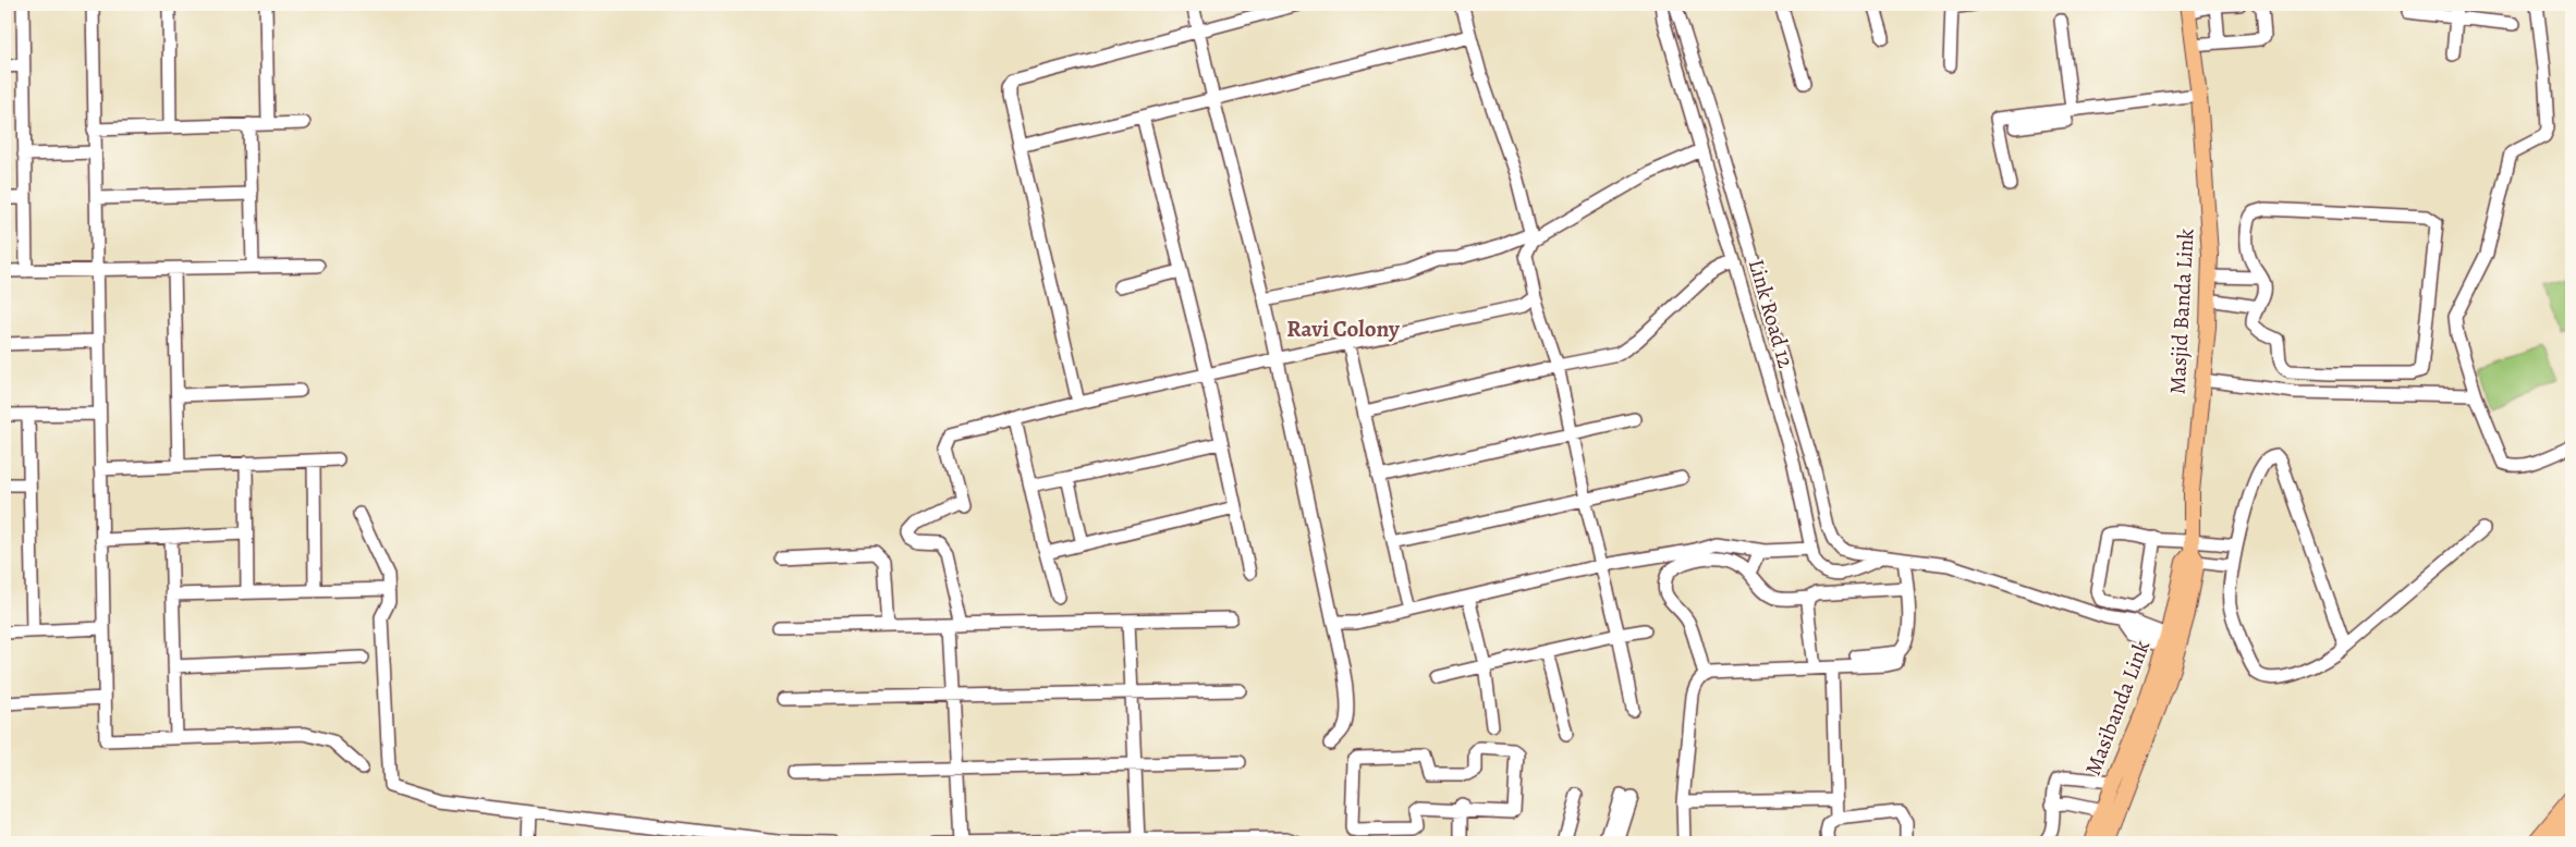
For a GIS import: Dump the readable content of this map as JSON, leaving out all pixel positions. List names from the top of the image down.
{
  "streets": {
    "main road": ["Masjid Banda Link", "Masibanda Link"],
    "street": ["Link Road 12"]
  },
  "crossings": [
    ["Masjid Banda Link", "Masibanda Link"],
    ["Link Road 12", "Masibanda Link"]
  ],
  "districts": ["Ravi Colony"]
}
